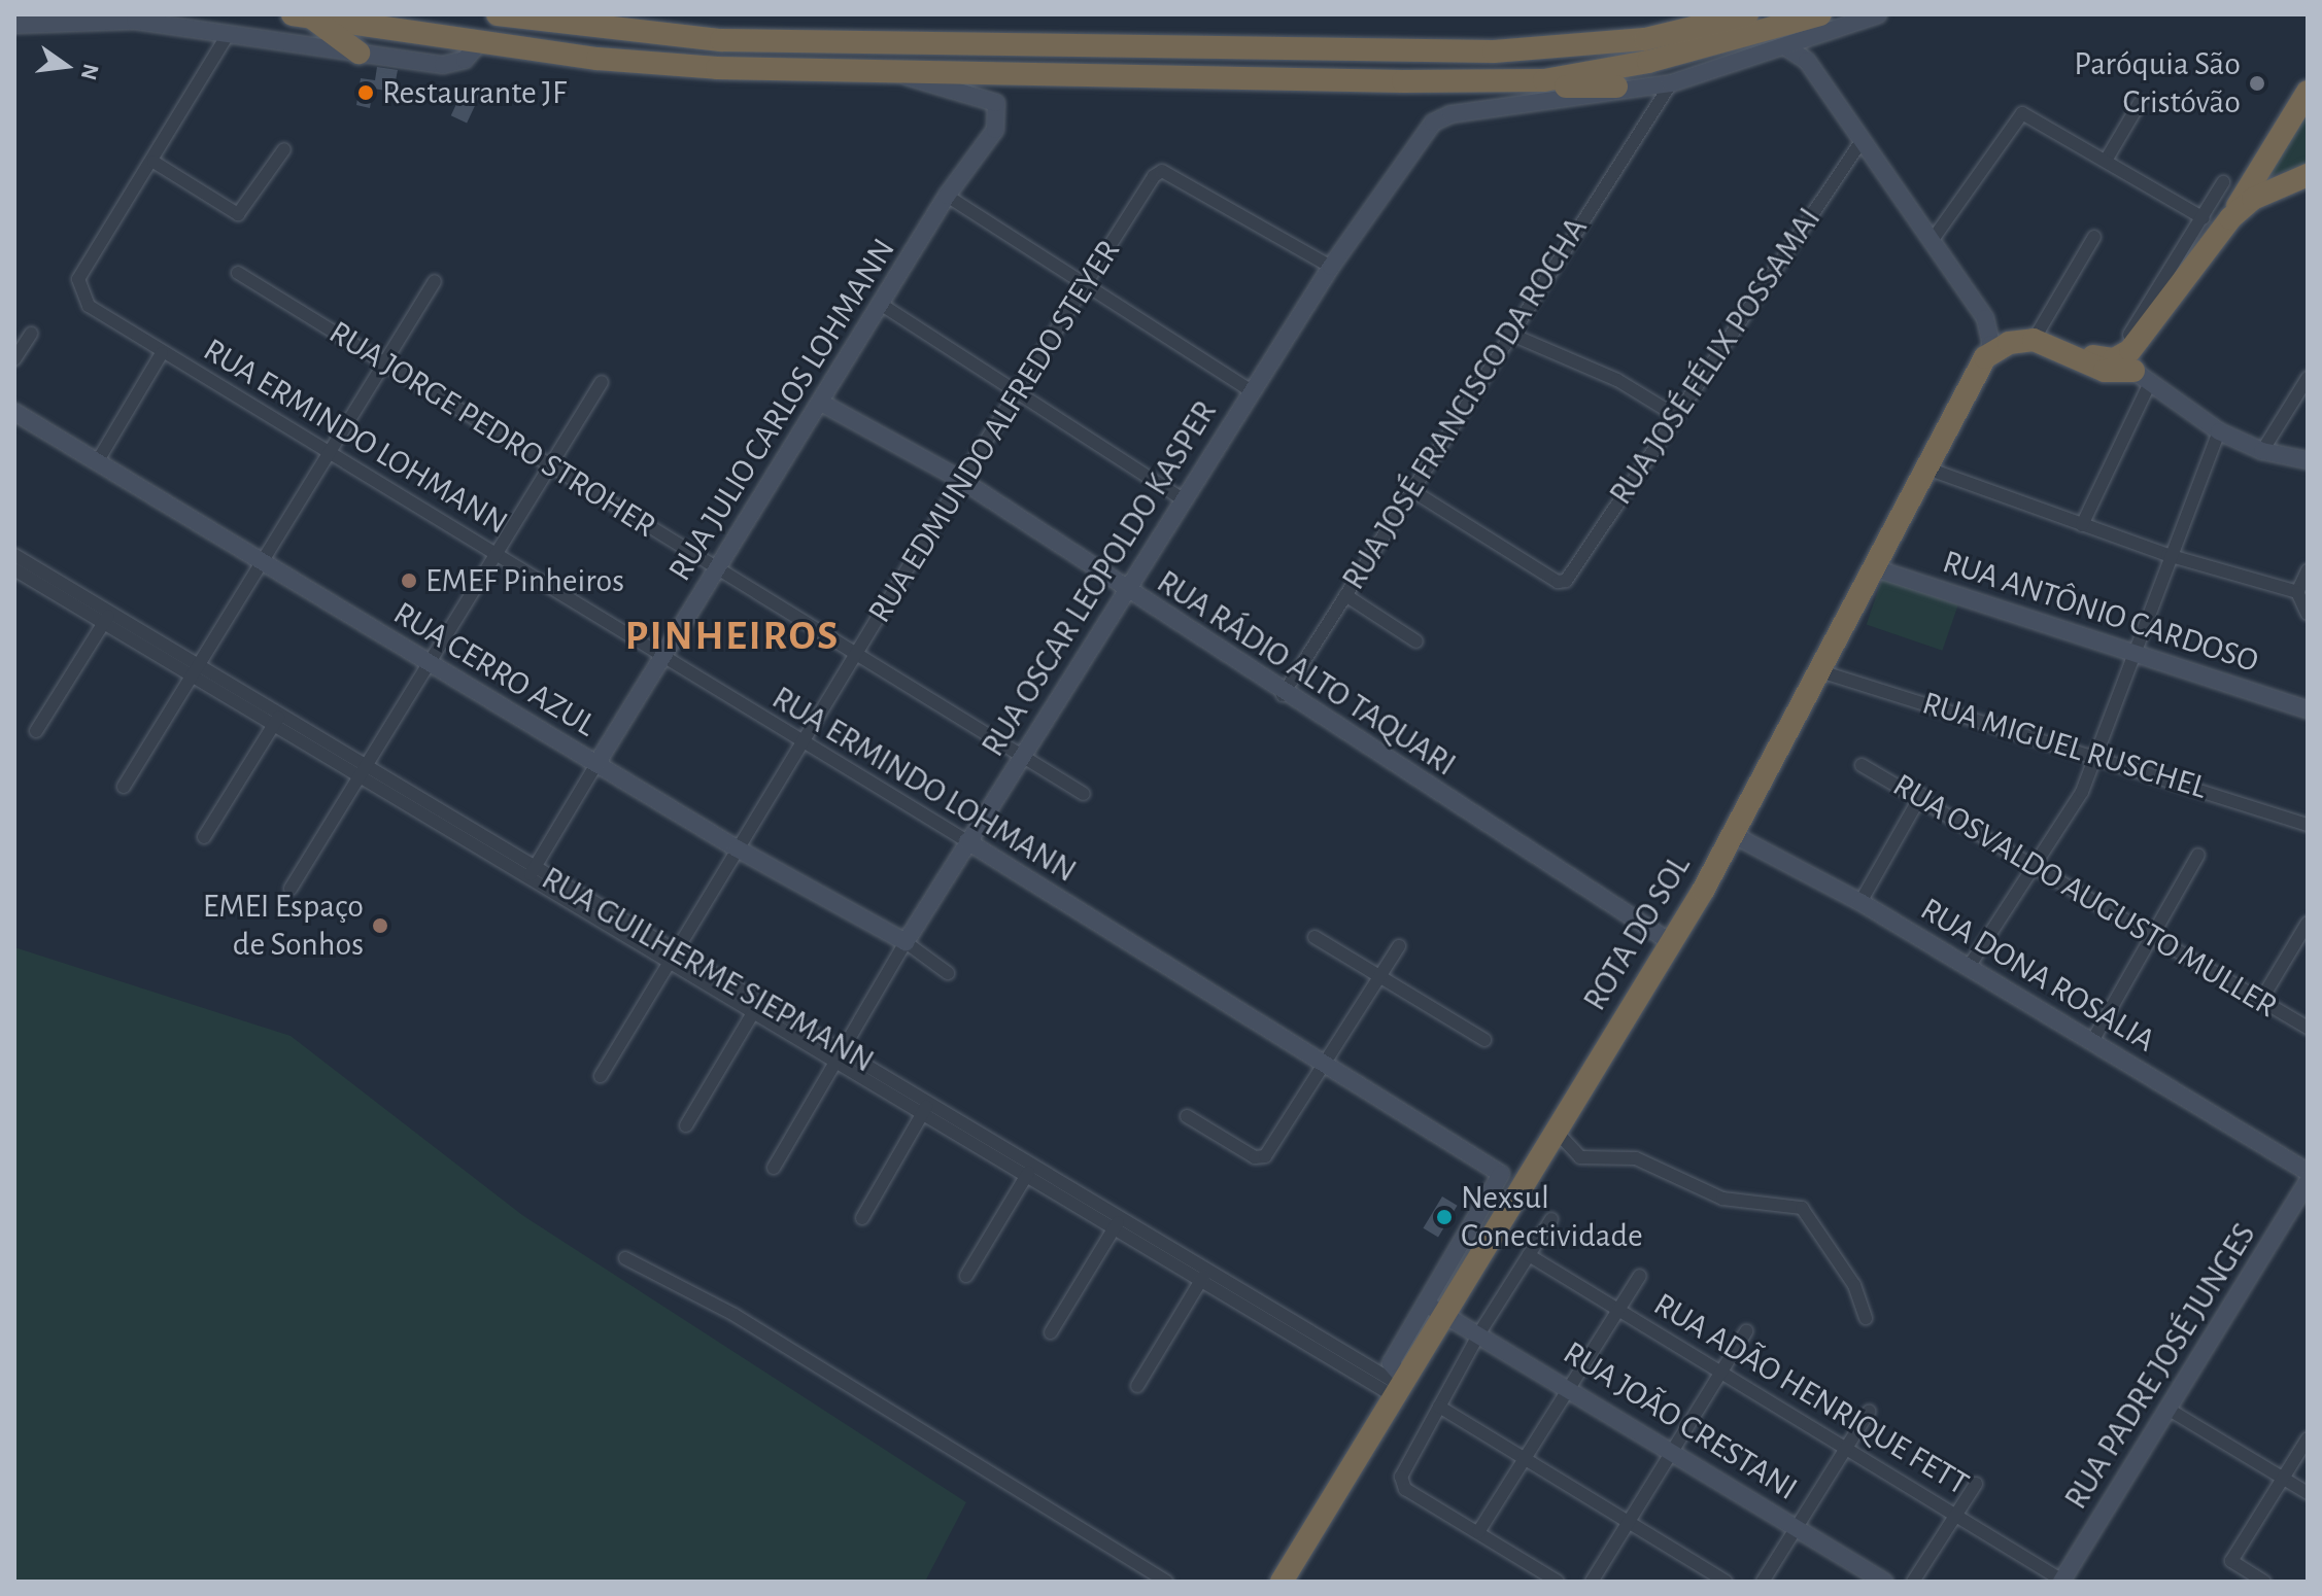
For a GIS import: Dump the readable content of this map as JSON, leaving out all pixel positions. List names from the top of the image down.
{
  "streets": {
    "highway": ["ROTA DO SOL"],
    "street": [
      "RUA JOSÉ FÉLIX POSSAMAI",
      "RUA JOSÉ FRANCISCO DA ROCHA",
      "RUA JULIO CARLOS LOHMANN",
      "RUA JORGE PEDRO STROHER",
      "RUA EDMUNDO ALFREDO STEYER",
      "RUA ERMINDO LOHMANN",
      "RUA OSCAR LEOPOLDO KASPER",
      "RUA ANTÔNIO CARDOSO",
      "RUA CERRO AZUL",
      "RUA RÁDIO ALTO TAQUARI",
      "RUA MIGUEL RUSCHEL",
      "RUA OSVALDO AUGUSTO MULLER",
      "RUA GUILHERME SIEPMANN",
      "RUA DONA ROSALIA",
      "RUA PADRE JOSÉ JUNGES",
      "RUA ADÃO HENRIQUE FETT",
      "RUA JOÃO CRESTANI"
    ]
  },
  "crossings": [
    ["RUA JOSÉ FÉLIX POSSAMAI", "RUA JOSÉ FRANCISCO DA ROCHA"],
    ["RUA JOSÉ FRANCISCO DA ROCHA", "RUA RÁDIO ALTO TAQUARI"],
    ["RUA JULIO CARLOS LOHMANN", "RUA JORGE PEDRO STROHER"],
    ["RUA JULIO CARLOS LOHMANN", "RUA ERMINDO LOHMANN"],
    ["RUA JULIO CARLOS LOHMANN", "RUA CERRO AZUL"],
    ["RUA JULIO CARLOS LOHMANN", "RUA RÁDIO ALTO TAQUARI"],
    ["RUA JULIO CARLOS LOHMANN", "RUA GUILHERME SIEPMANN"],
    ["RUA JORGE PEDRO STROHER", "RUA EDMUNDO ALFREDO STEYER"],
    ["RUA JORGE PEDRO STROHER", "RUA OSCAR LEOPOLDO KASPER"],
    ["RUA EDMUNDO ALFREDO STEYER", "RUA ERMINDO LOHMANN"],
    ["RUA EDMUNDO ALFREDO STEYER", "RUA OSCAR LEOPOLDO KASPER"],
    ["RUA EDMUNDO ALFREDO STEYER", "RUA CERRO AZUL"],
    ["RUA EDMUNDO ALFREDO STEYER", "RUA RÁDIO ALTO TAQUARI"],
    ["RUA EDMUNDO ALFREDO STEYER", "RUA GUILHERME SIEPMANN"],
    ["RUA ERMINDO LOHMANN", "RUA OSCAR LEOPOLDO KASPER"],
    ["RUA OSCAR LEOPOLDO KASPER", "RUA CERRO AZUL"],
    ["RUA OSCAR LEOPOLDO KASPER", "RUA RÁDIO ALTO TAQUARI"],
    ["RUA OSCAR LEOPOLDO KASPER", "RUA GUILHERME SIEPMANN"],
    ["RUA ANTÔNIO CARDOSO", "ROTA DO SOL"],
    ["RUA RÁDIO ALTO TAQUARI", "ROTA DO SOL"],
    ["RUA MIGUEL RUSCHEL", "ROTA DO SOL"],
    ["ROTA DO SOL", "RUA GUILHERME SIEPMANN"],
    ["ROTA DO SOL", "RUA DONA ROSALIA"],
    ["ROTA DO SOL", "RUA JOÃO CRESTANI"],
    ["RUA PADRE JOSÉ JUNGES", "RUA ADÃO HENRIQUE FETT"]
  ],
  "districts": ["PINHEIROS"],
  "places": [
    "Paróquia São Cristóvão",
    "Restaurante JF",
    "EMEF Pinheiros",
    "EMEI Espaço de Sonhos",
    "Nexsul Conectividade"
  ],
  "north": "right"
}
